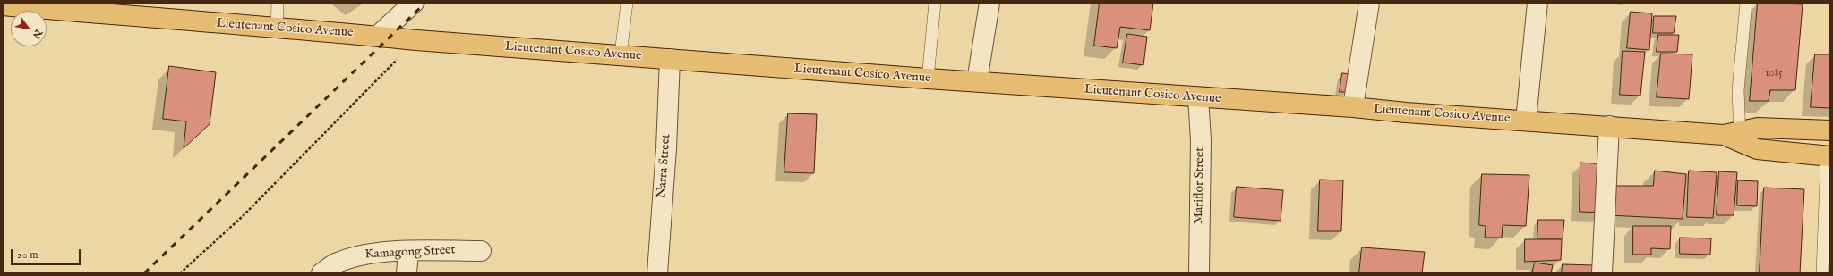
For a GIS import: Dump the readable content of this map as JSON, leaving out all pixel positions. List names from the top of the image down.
{
  "streets": {
    "main road": ["Lieutenant Cosico Avenue"],
    "street": ["Narra Street", "Mariflor Street", "Kamagong Street"]
  },
  "crossings": [
    ["Lieutenant Cosico Avenue", "Narra Street"],
    ["Lieutenant Cosico Avenue", "Mariflor Street"]
  ],
  "house_numbers": ["1085"],
  "scale_bar": "20 m",
  "north": "bottom right"
}
